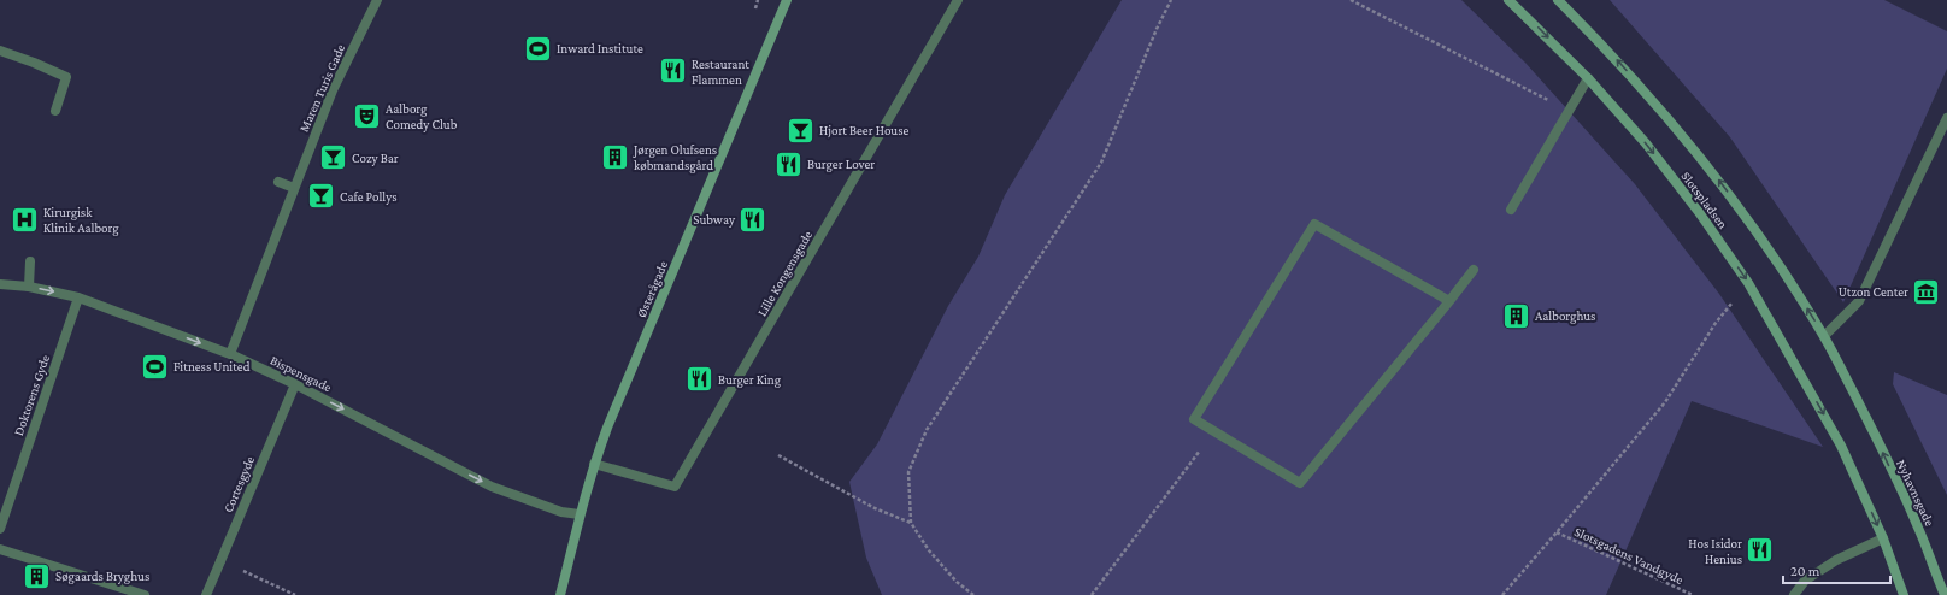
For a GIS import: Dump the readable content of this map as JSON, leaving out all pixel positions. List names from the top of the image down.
{
  "streets": {
    "main road": ["Slotspladsen", "Østerågade", "Nyhavnsgade"],
    "street": [
      "Maren Turis Gade",
      "Lille Kongensgade",
      "Bispensgade",
      "Doktorens Gyde",
      "Cortesgyde"
    ],
    "path": ["Slotsgadens Vandgyde"]
  },
  "crossings": [
    ["Maren Turis Gade", "Bispensgade"],
    ["Slotspladsen", "Nyhavnsgade"],
    ["Lille Kongensgade", "Østerågade"],
    ["Østerågade", "Bispensgade"],
    ["Bispensgade", "Doktorens Gyde"],
    ["Bispensgade", "Cortesgyde"]
  ],
  "one_way": ["Bispensgade"],
  "places": {
    "sports": ["Inward Institute", "Fitness United"],
    "restaurant": [
      "Restaurant Flammen",
      "Burger Lover",
      "Subway",
      "Burger King",
      "Hos Isidor Henius"
    ],
    "theatre": ["Aalborg Comedy Club"],
    "bar": ["Hjort Beer House", "Cozy Bar", "Cafe Pollys"],
    "building": ["Jørgen Olufsens købmandsgård", "Aalborghus", "Søgaards Bryghus"],
    "hospital": ["Kirurgisk Klinik Aalborg"],
    "museum": ["Utzon Center"]
  },
  "scale_bar": "20 m"
}
